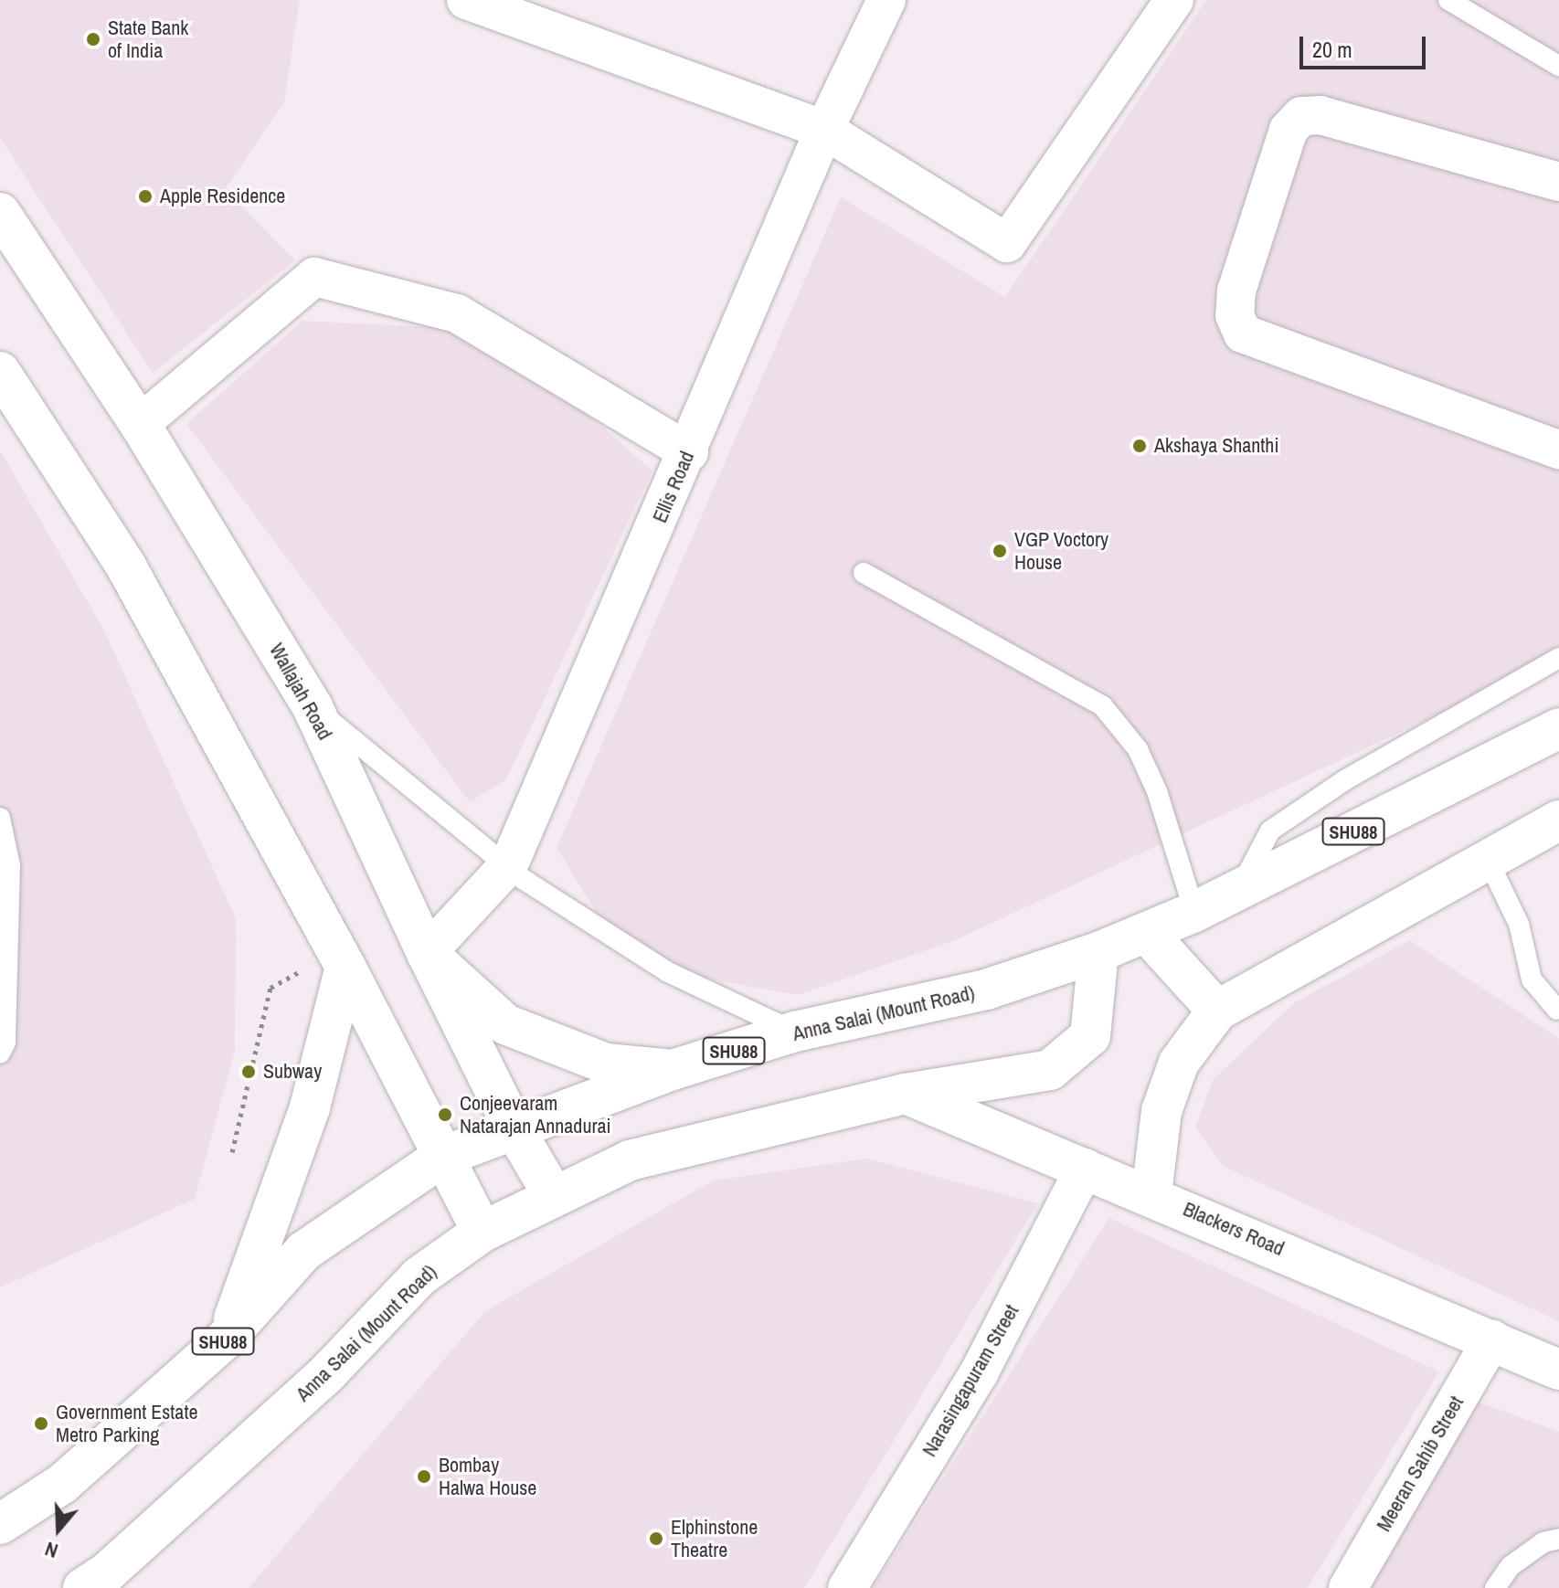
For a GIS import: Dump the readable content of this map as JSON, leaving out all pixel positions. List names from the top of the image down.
{
  "streets": {
    "main road": [
      "Wallajah Road",
      "SHU88",
      "Anna Salai (Mount Road)",
      "Blackers Road"
    ],
    "street": ["Ellis Road", "Narasingapuram Street", "Meeran Sahib Street"]
  },
  "crossings": [
    ["Ellis Road", "Wallajah Road"],
    ["Wallajah Road", "Anna Salai (Mount Road)"],
    ["Anna Salai (Mount Road)", "Blackers Road"],
    ["Blackers Road", "Narasingapuram Street"],
    ["Blackers Road", "Meeran Sahib Street"]
  ],
  "places": [
    "State Bank of India",
    "Apple Residence",
    "Akshaya Shanthi",
    "VGP Voctory House",
    "Subway",
    "Conjeevaram Natarajan Annadurai",
    "Government Estate Metro Parking",
    "Bombay Halwa House",
    "Elphinstone Theatre"
  ],
  "scale_bar": "20 m",
  "north": "bottom"
}
